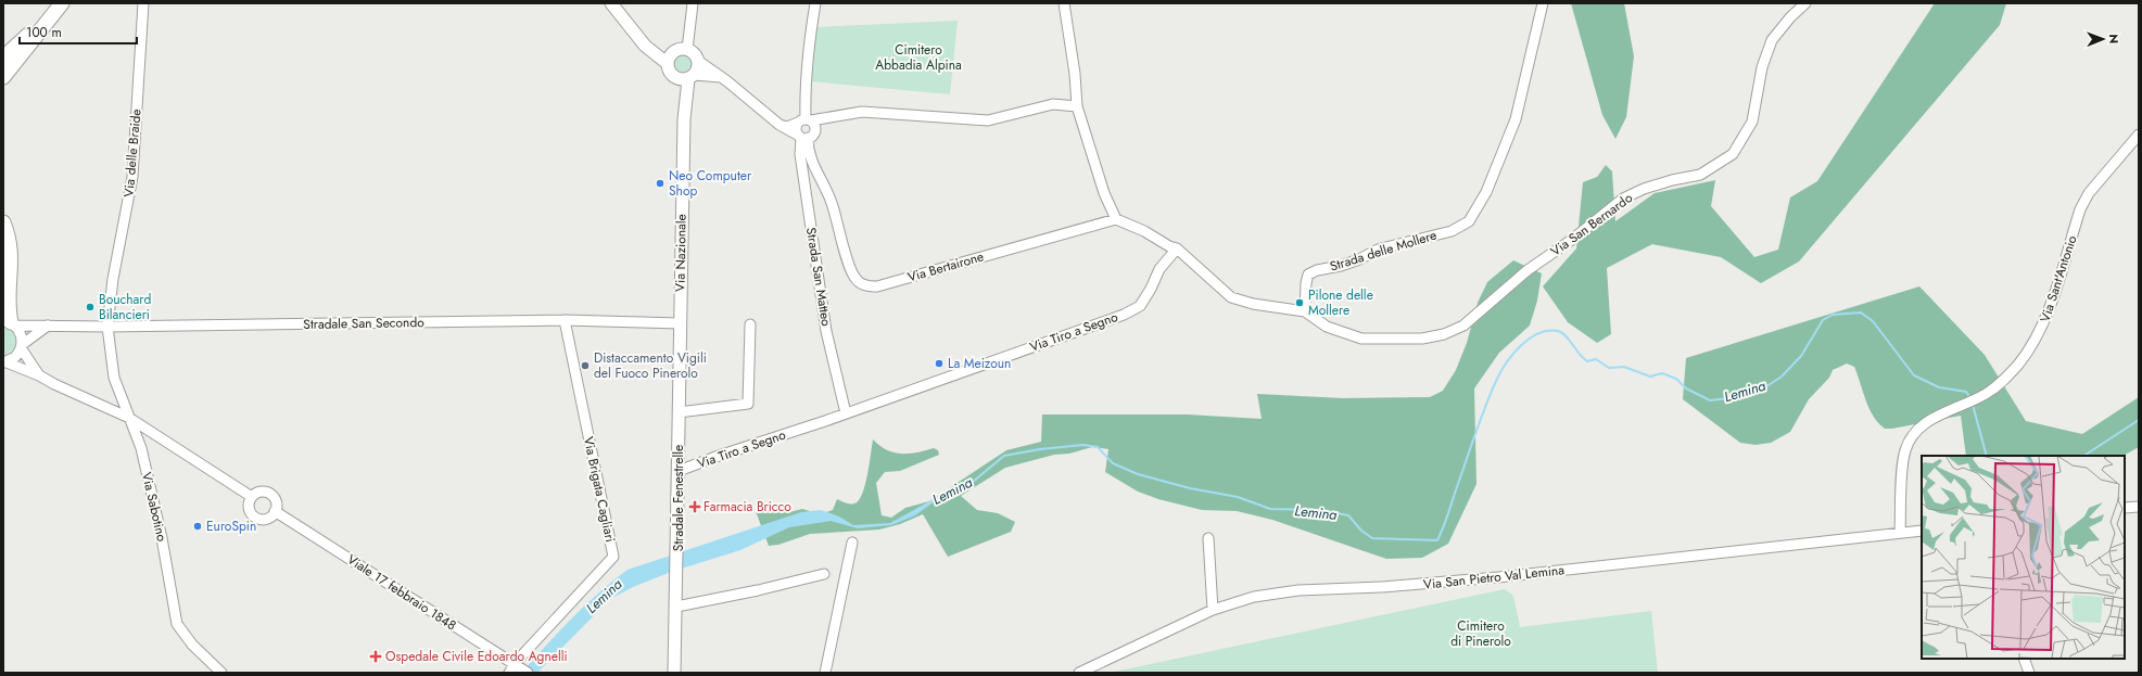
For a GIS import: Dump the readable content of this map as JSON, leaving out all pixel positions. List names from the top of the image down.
{
  "streets": {
    "main road": ["Via Nazionale", "Stradale Fenestrelle"],
    "street": [
      "Via delle Braide",
      "Via San Bernardo",
      "Strada delle Mollere",
      "Via Bertairone",
      "Strada San Matteo",
      "Via Sant'Antonio",
      "Stradale San Secondo",
      "Via Tiro a Segno",
      "Via Brigata Cagliari",
      "Via Sabotino",
      "Via San Pietro Val Lemina",
      "Viale 17 febbraio 1848"
    ]
  },
  "crossings": [
    ["Via delle Braide", "Stradale San Secondo"],
    ["Via delle Braide", "Via Sabotino"],
    ["Via San Bernardo", "Strada delle Mollere"],
    ["Via Nazionale", "Stradale San Secondo"],
    ["Via Nazionale", "Stradale Fenestrelle"],
    ["Via Bertairone", "Strada San Matteo"],
    ["Strada San Matteo", "Via Tiro a Segno"],
    ["Via Sant'Antonio", "Via San Pietro Val Lemina"],
    ["Stradale San Secondo", "Via Brigata Cagliari"],
    ["Stradale San Secondo", "Stradale Fenestrelle"],
    ["Stradale San Secondo", "Via Sabotino"],
    ["Via Tiro a Segno", "Stradale Fenestrelle"],
    ["Via Brigata Cagliari", "Viale 17 febbraio 1848"]
  ],
  "water": ["Lemina"],
  "parks": ["Cimitero Abbadia Alpina", "Cimitero di Pinerolo"],
  "places": {
    "other": [
      "Neo Computer Shop",
      "Pilone delle Mollere",
      "Bouchard Bilancieri",
      "La Meizoun",
      "Distaccamento Vigili del Fuoco Pinerolo",
      "EuroSpin"
    ],
    "health": ["Farmacia Bricco", "Ospedale Civile Edoardo Agnelli"]
  },
  "scale_bar": "100 m",
  "north": "right"
}
